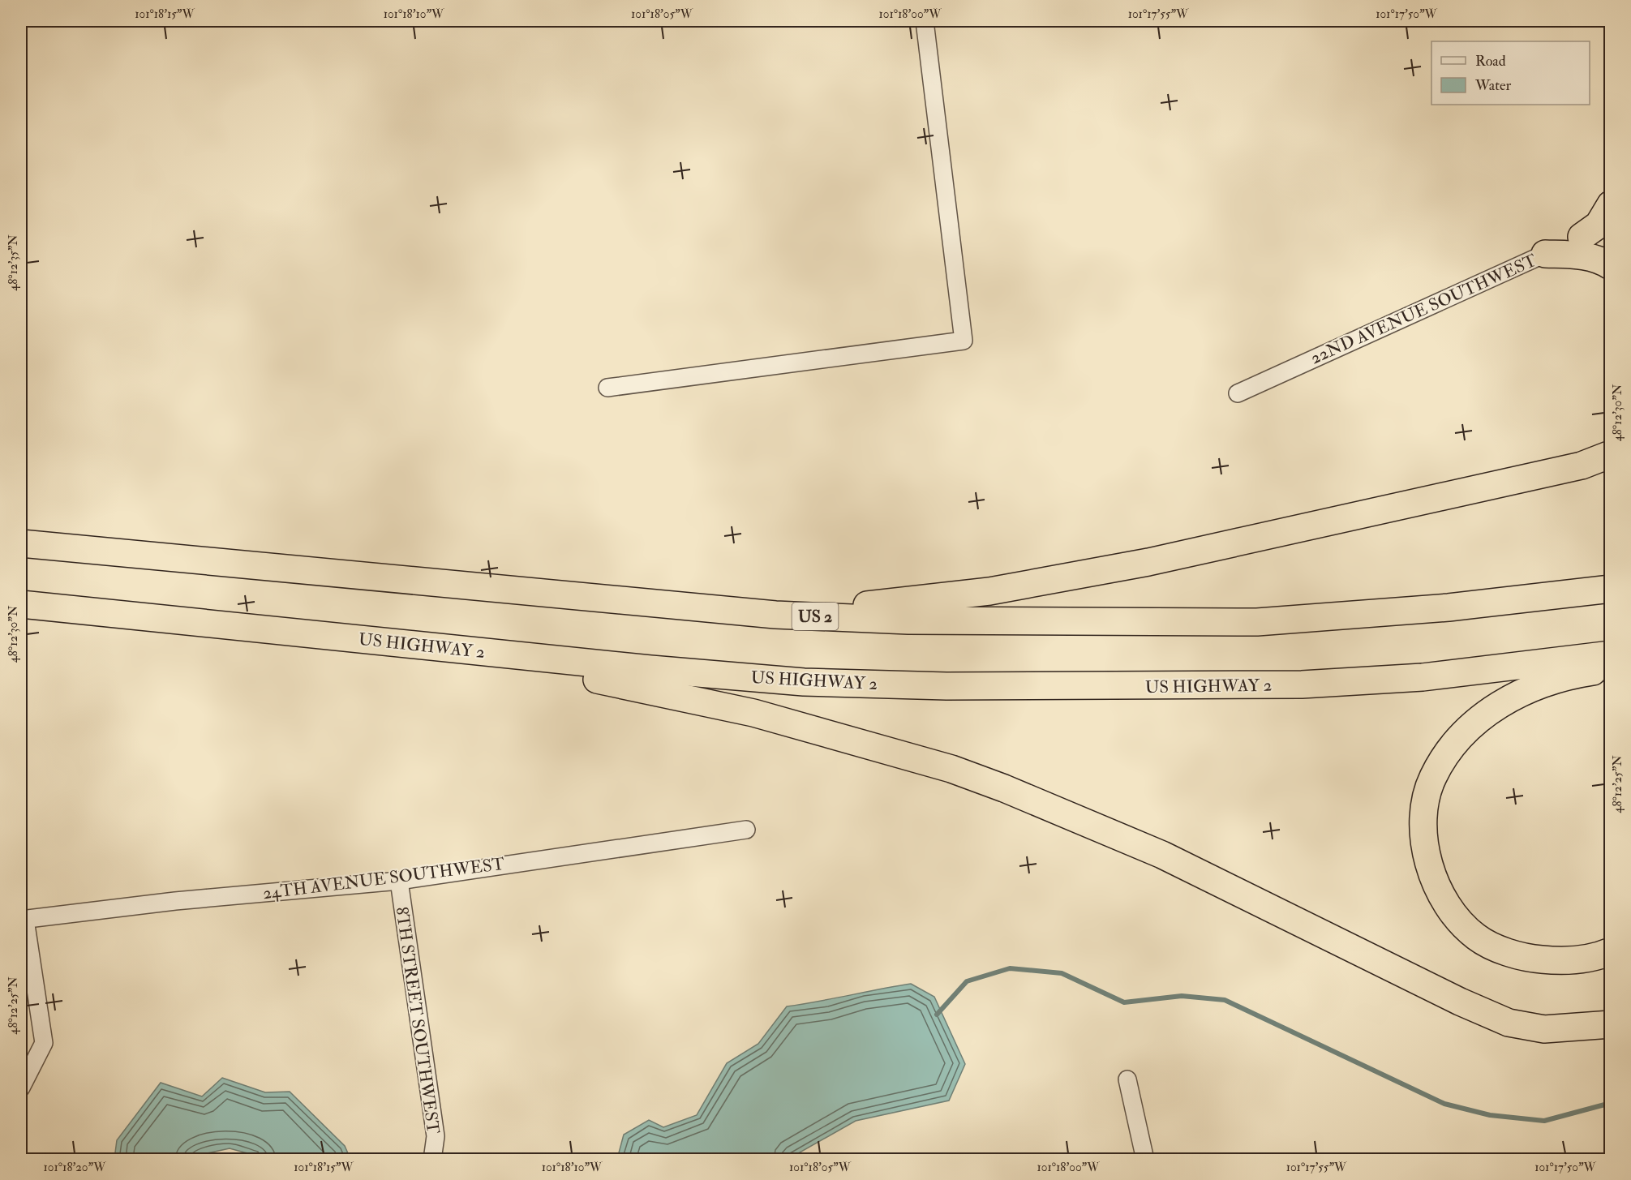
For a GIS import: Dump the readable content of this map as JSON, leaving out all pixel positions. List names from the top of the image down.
{
  "streets": {
    "highway": ["US 2", "US HIGHWAY 2"],
    "street": ["22ND AVENUE SOUTHWEST", "24TH AVENUE SOUTHWEST", "8TH STREET SOUTHWEST"]
  },
  "crossings": [
    ["24TH AVENUE SOUTHWEST", "8TH STREET SOUTHWEST"]
  ],
  "legend": ["Road", "Water"],
  "coordinates": [
    "101°18'15\"W",
    "101°18'10\"W",
    "101°18'05\"W",
    "101°18'00\"W",
    "101°17'55\"W",
    "101°17'50\"W",
    "48°12'35\"N",
    "48°12'30\"N",
    "48°12'25\"N",
    "101°18'20\"W"
  ]
}
